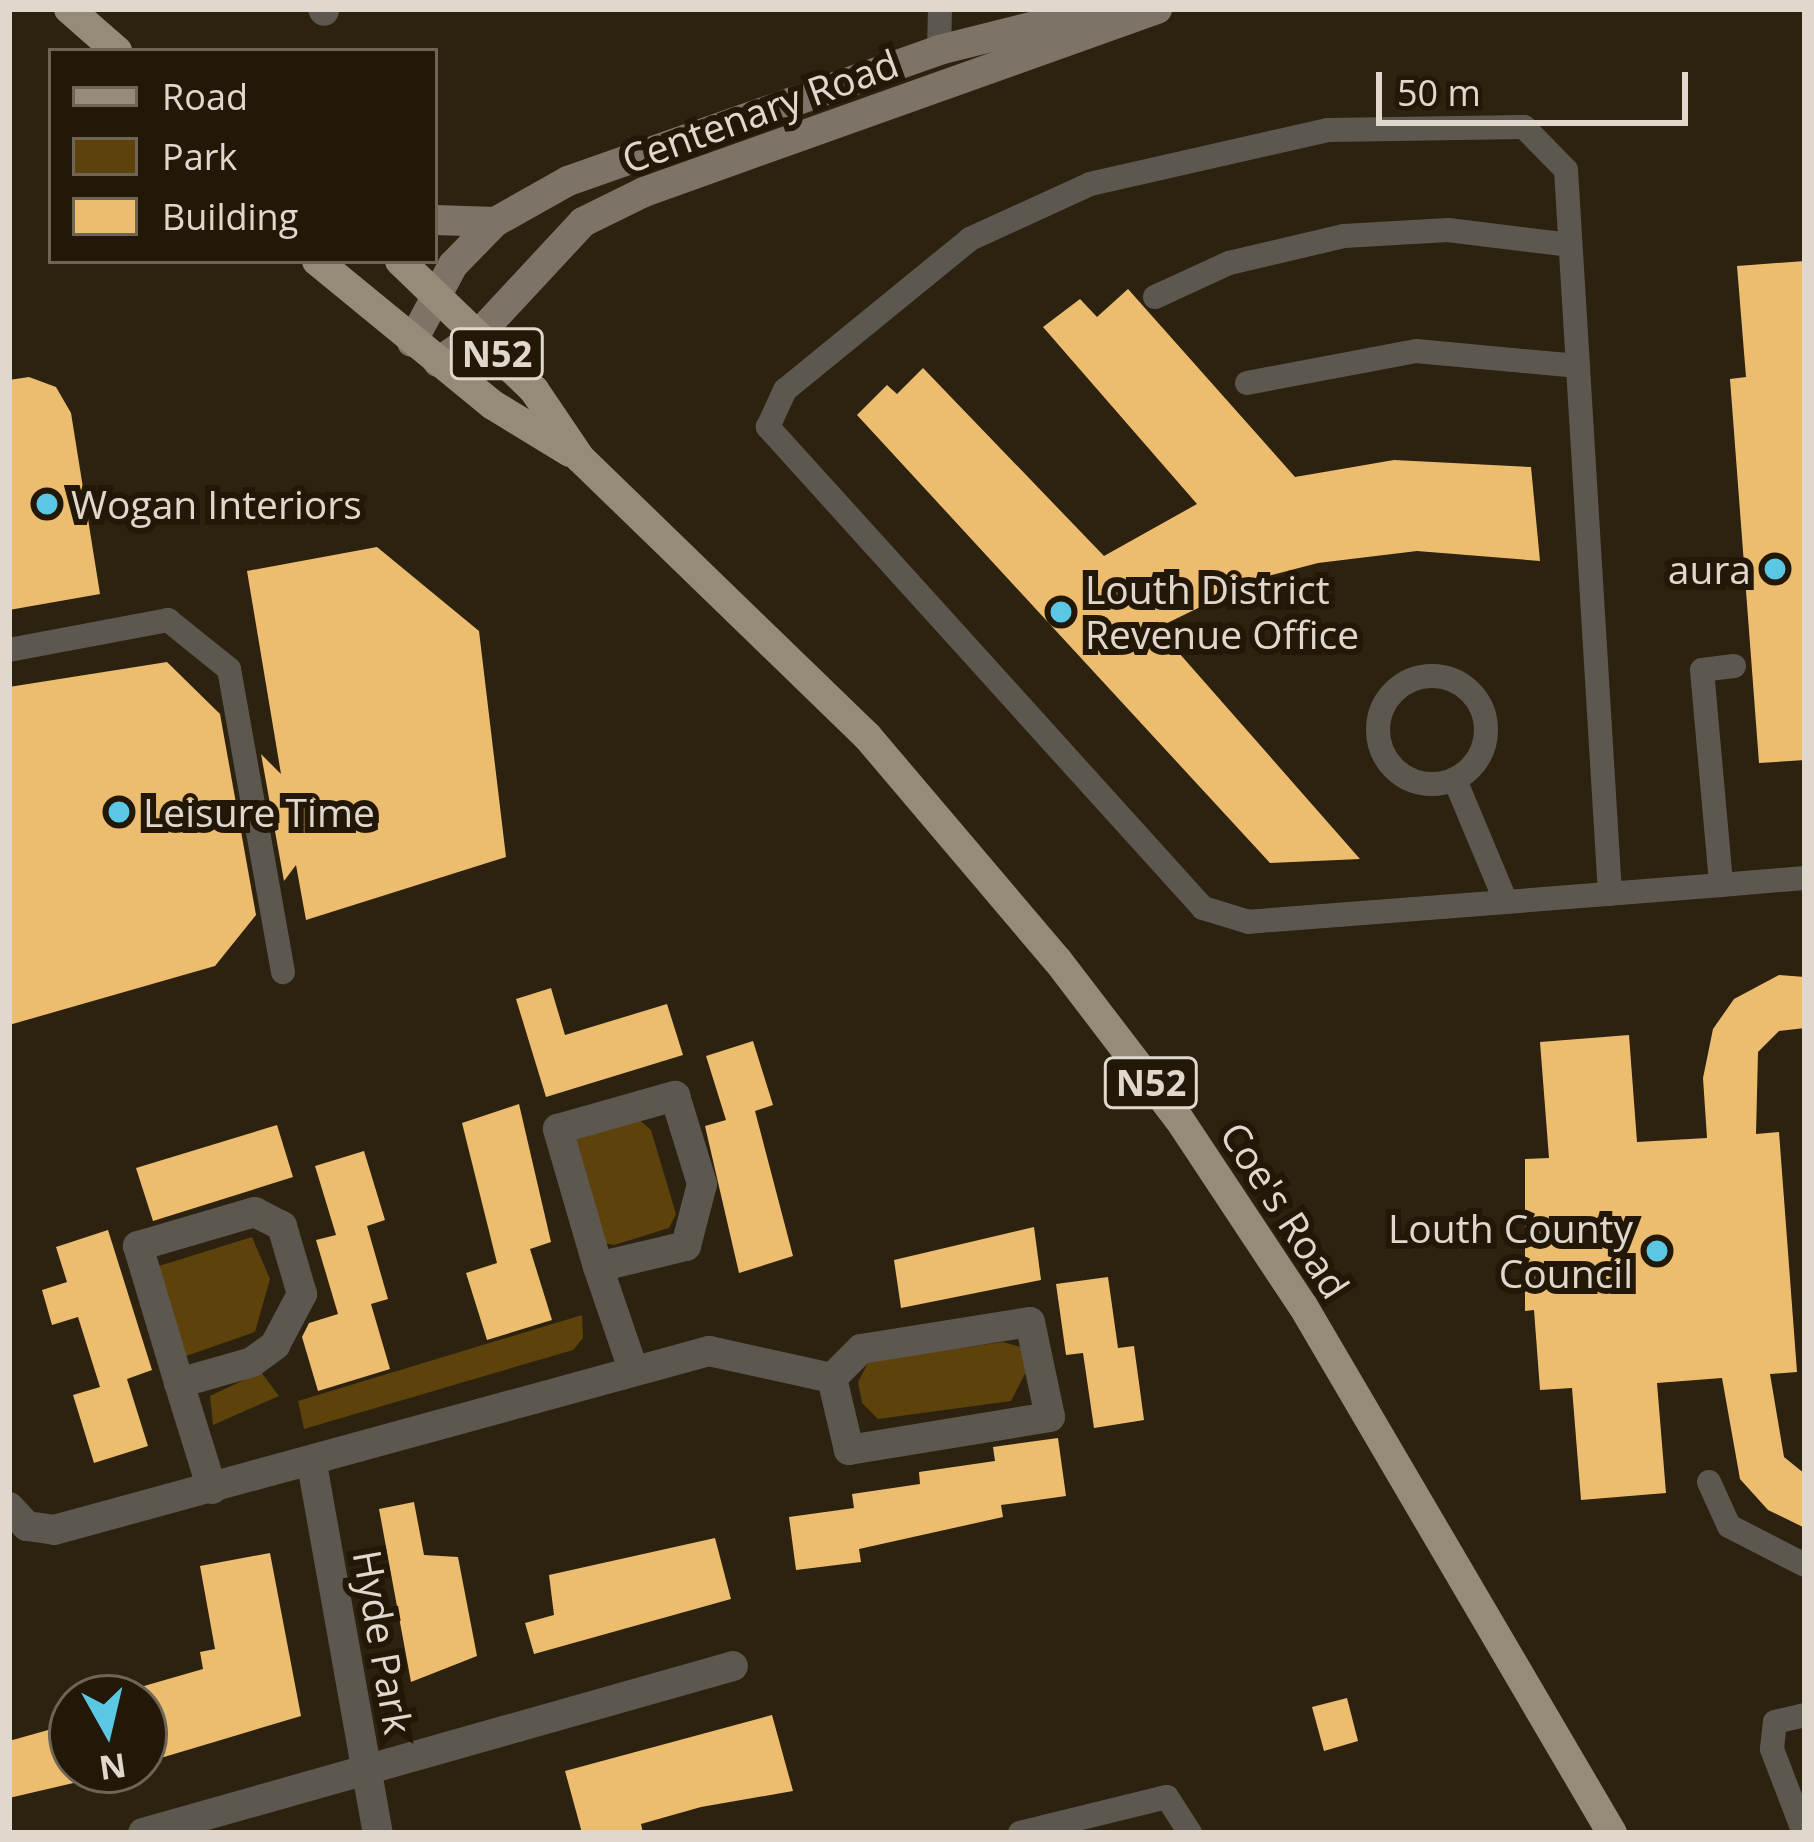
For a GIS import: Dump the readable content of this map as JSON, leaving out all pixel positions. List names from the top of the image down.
{
  "streets": {
    "main road": ["N52", "Coe's Road"],
    "street": ["Centenary Road", "Hyde Park"]
  },
  "crossings": [
    ["Centenary Road", "Coe's Road"]
  ],
  "places": [
    "Wogan Interiors",
    "aura",
    "Louth District Revenue Office",
    "Leisure Time",
    "Louth County Council"
  ],
  "legend": ["Road", "Park", "Building"],
  "scale_bar": "50 m",
  "north": "bottom"
}
